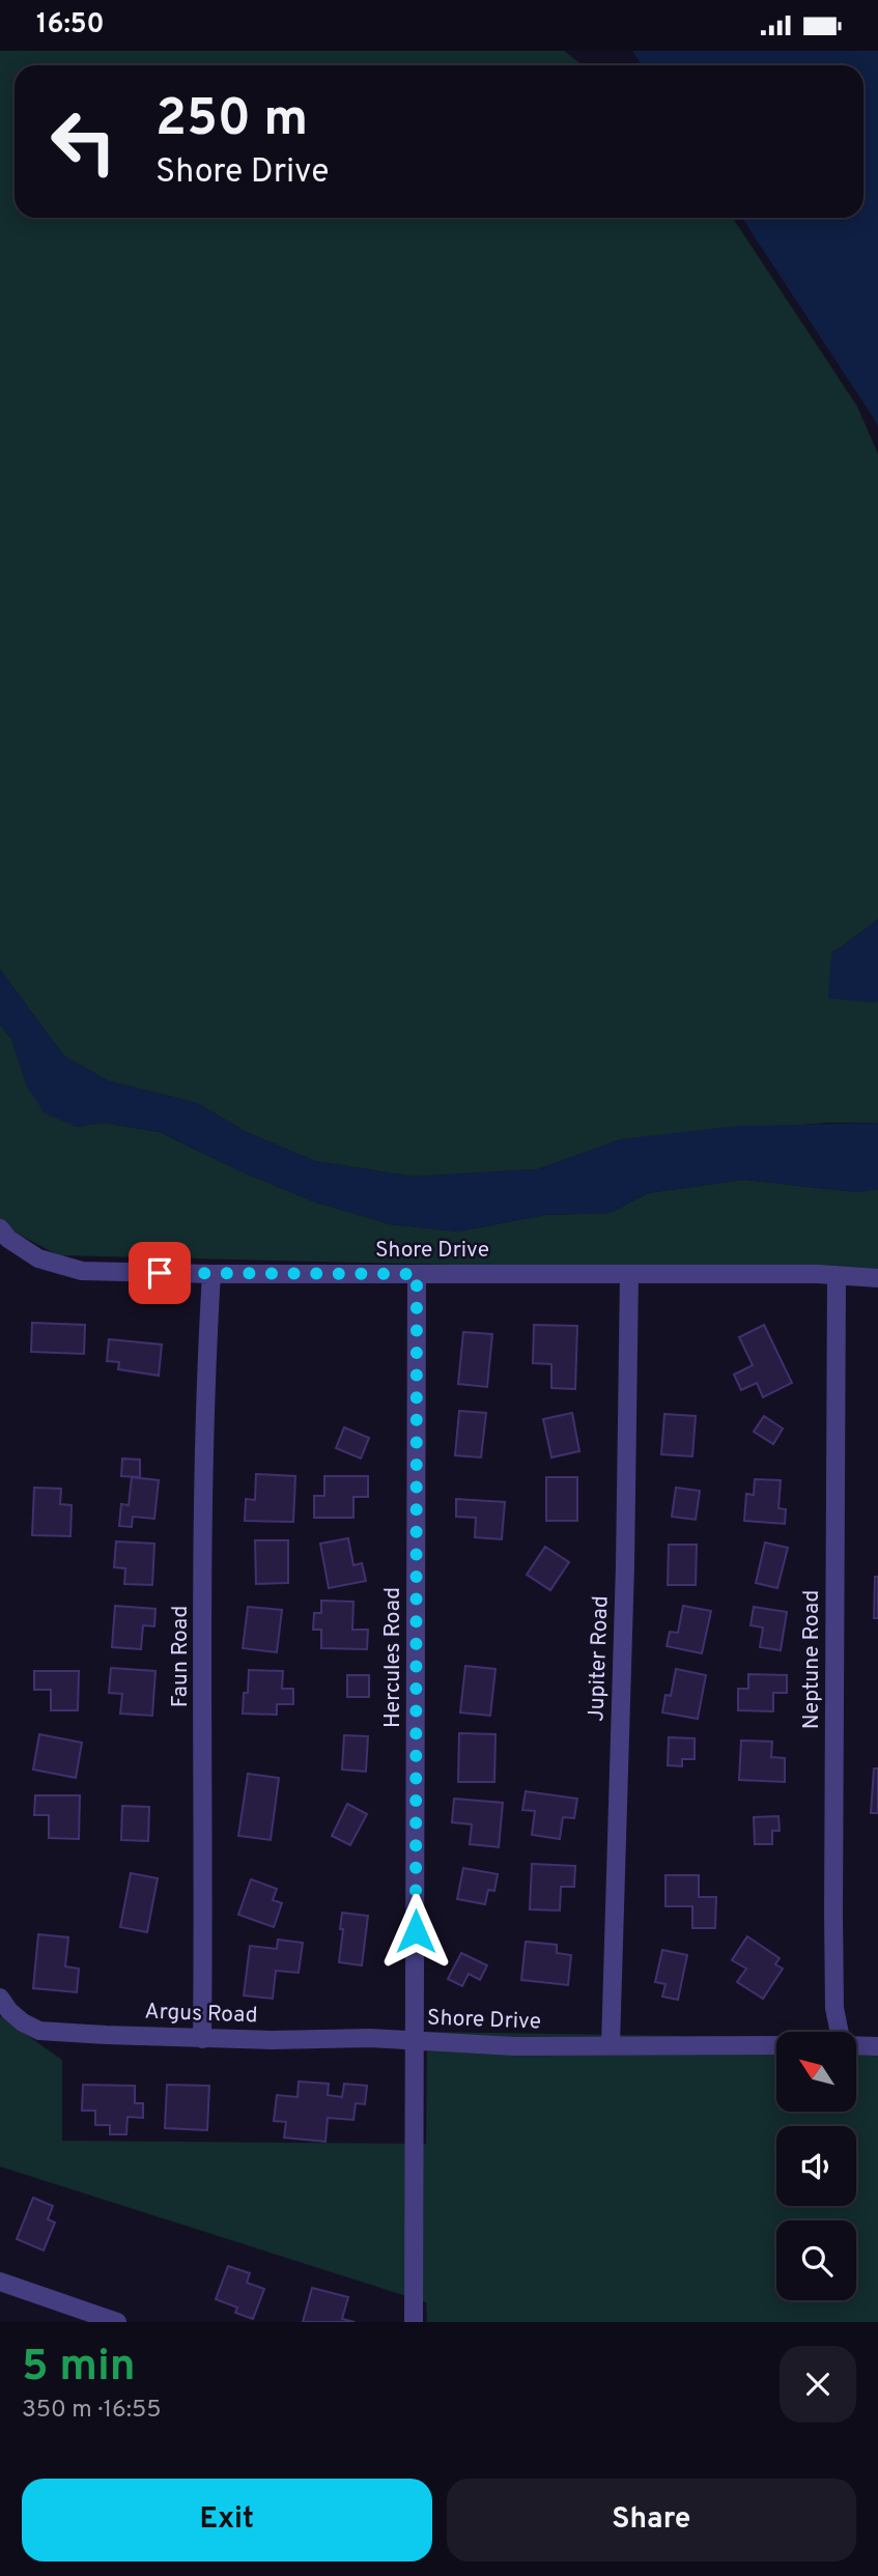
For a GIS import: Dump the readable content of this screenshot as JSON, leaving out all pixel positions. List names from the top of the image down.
{
  "streets": {
    "street": [
      "Shore Drive",
      "Faun Road",
      "Hercules Road",
      "Jupiter Road",
      "Neptune Road",
      "Argus Road"
    ]
  },
  "crossings": [
    ["Shore Drive", "Faun Road"],
    ["Shore Drive", "Hercules Road"],
    ["Shore Drive", "Jupiter Road"],
    ["Shore Drive", "Neptune Road"],
    ["Shore Drive", "Argus Road"],
    ["Faun Road", "Argus Road"],
    ["Hercules Road", "Argus Road"]
  ],
  "north": "top left",
  "page": {
    "status": "16:50",
    "turn": ["250 m", "Shore Drive"],
    "heading": ["5 min", "350 m · 16:55"],
    "buttons": ["Exit", "Share"]
  }
}
